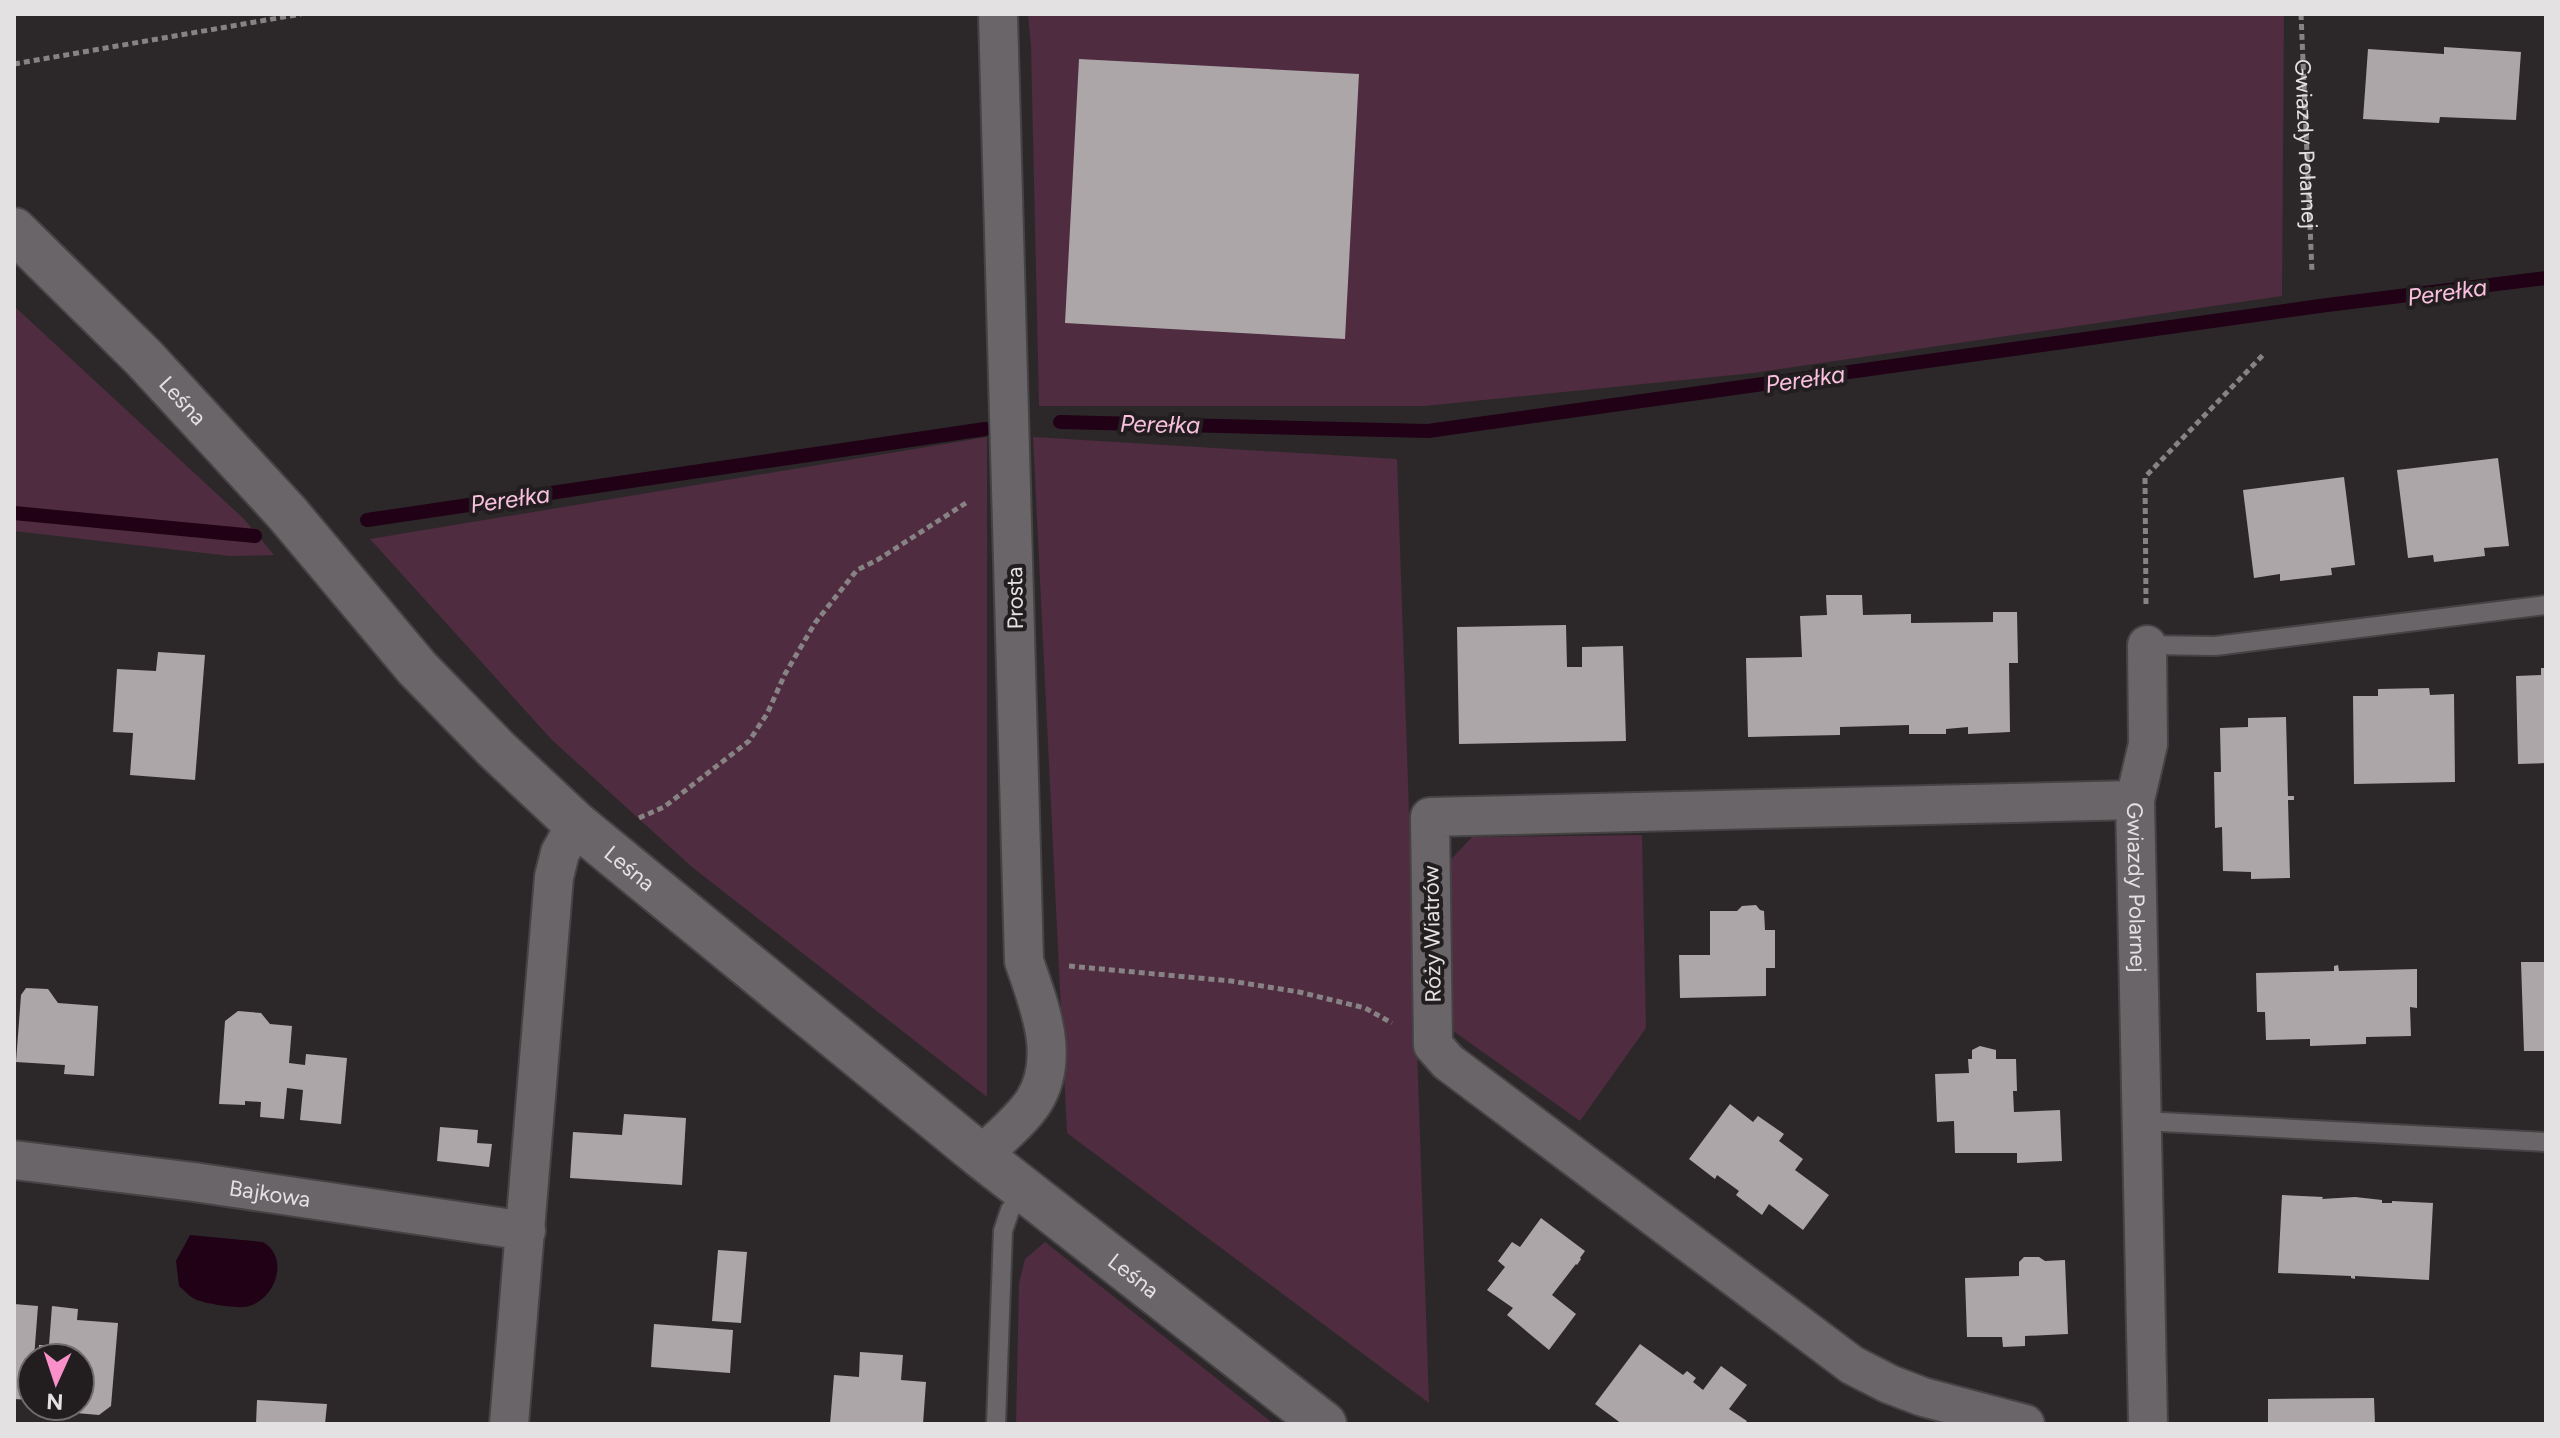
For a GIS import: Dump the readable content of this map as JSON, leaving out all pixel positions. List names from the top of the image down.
{
  "streets": {
    "street": [
      "Gwiazdy Polarnej",
      "Leśna",
      "Prosta",
      "Róży Wiatrów",
      "Bajkowa"
    ]
  },
  "crossings": [
    ["Gwiazdy Polarnej", "Róży Wiatrów"],
    ["Leśna", "Prosta"]
  ],
  "water": ["Perełka"],
  "north": "bottom"
}
